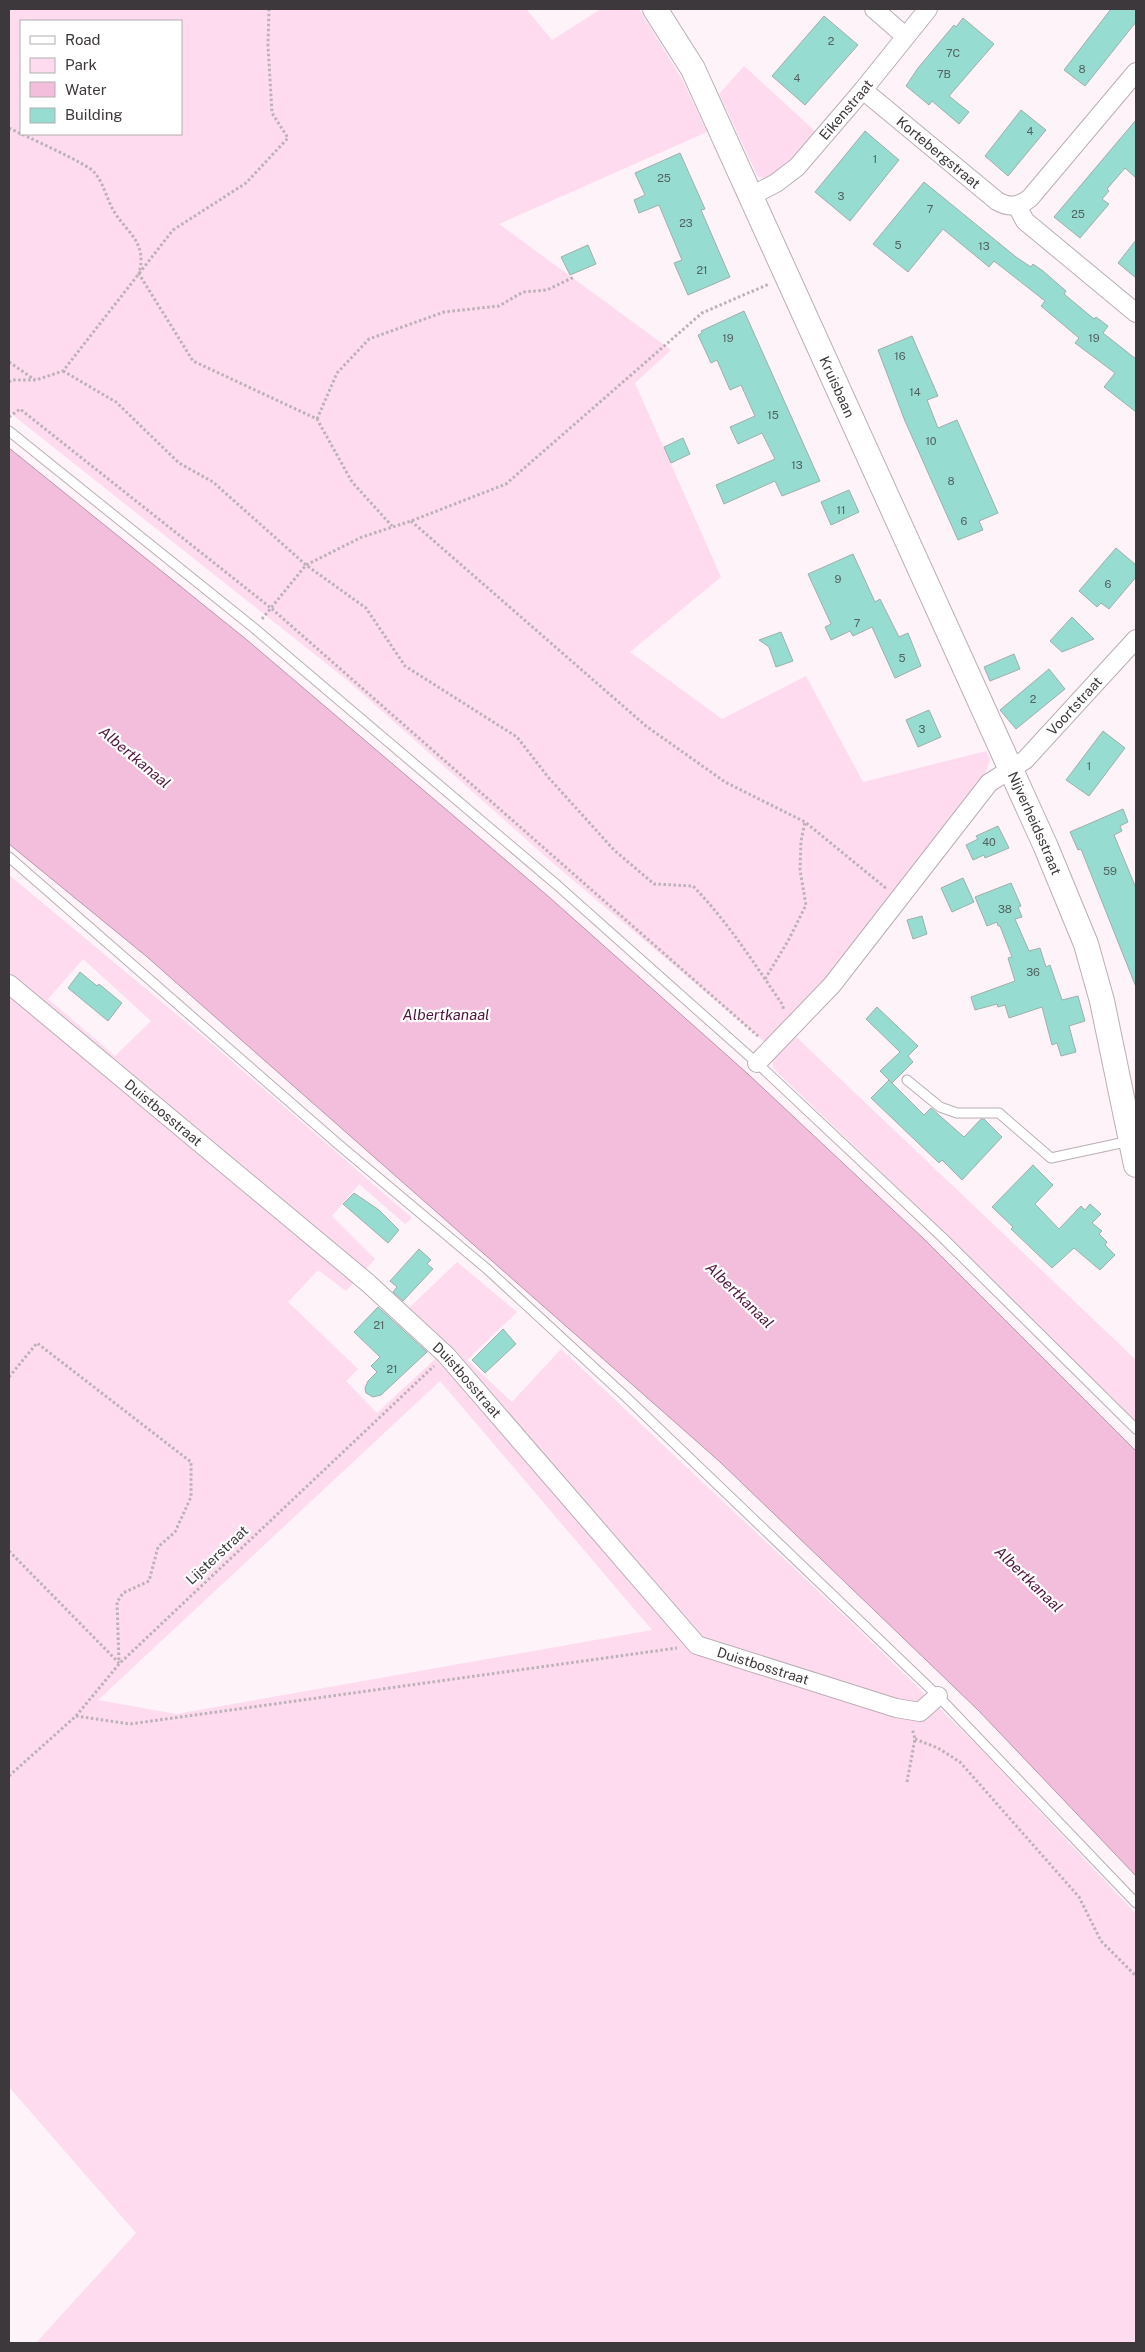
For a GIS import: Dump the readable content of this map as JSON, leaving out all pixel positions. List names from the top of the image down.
{
  "streets": {
    "street": [
      "Eikenstraat",
      "Kortebergstraat",
      "Kruisbaan",
      "Voortstraat",
      "Nijverheidsstraat",
      "Duistbosstraat"
    ],
    "path": ["Lijsterstraat"]
  },
  "crossings": [
    ["Eikenstraat", "Kortebergstraat"],
    ["Eikenstraat", "Kruisbaan"],
    ["Kruisbaan", "Voortstraat"],
    ["Kruisbaan", "Nijverheidsstraat"],
    ["Voortstraat", "Nijverheidsstraat"],
    ["Duistbosstraat", "Lijsterstraat"]
  ],
  "water": ["Albertkanaal"],
  "house_numbers": [
    "2",
    "7C",
    "8",
    "7B",
    "4",
    "4",
    "1",
    "25",
    "3",
    "7",
    "25",
    "23",
    "5",
    "13",
    "21",
    "19",
    "19",
    "16",
    "14",
    "15",
    "10",
    "13",
    "8",
    "11",
    "6",
    "9",
    "6",
    "7",
    "5",
    "2",
    "3",
    "1",
    "40",
    "59",
    "38",
    "36",
    "21",
    "21"
  ],
  "legend": [
    "Road",
    "Park",
    "Water",
    "Building"
  ]
}
